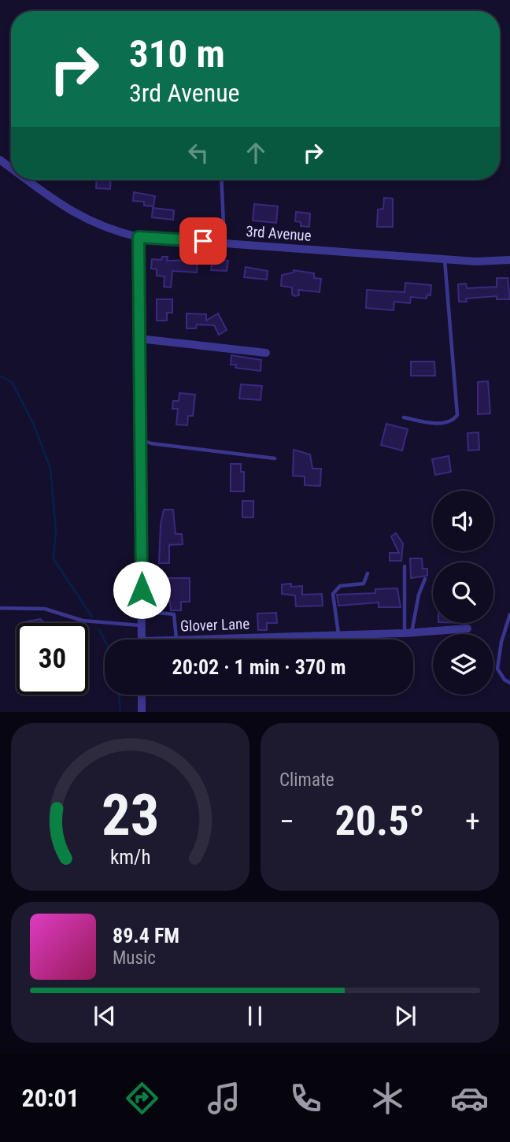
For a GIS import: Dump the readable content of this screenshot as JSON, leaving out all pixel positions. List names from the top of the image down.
{
  "streets": {
    "street": ["3rd Avenue", "Glover Lane"]
  },
  "page": {
    "turn": ["310 m", "3rd Avenue"],
    "limit": "30",
    "trip": "20:02 · 1 min · 370 m",
    "tile": "Climate",
    "heat": ["−", "20.5°", "+"],
    "song": ["89.4 FM", "Music"],
    "tabs": "20:01",
    "gauge": ["23", "km/h"]
  }
}
